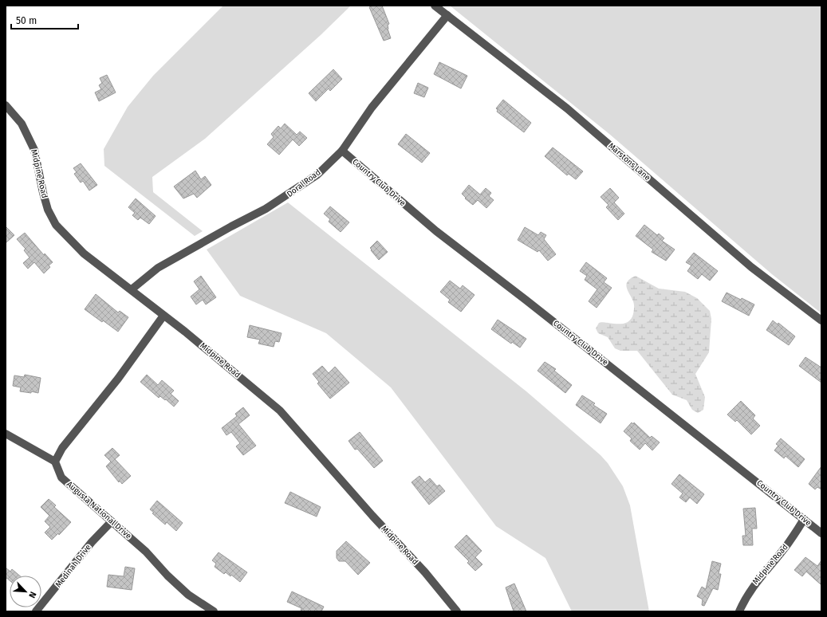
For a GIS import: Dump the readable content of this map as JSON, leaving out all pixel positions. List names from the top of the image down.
{
  "streets": {
    "street": [
      "Marstons Lane",
      "Midpine Road",
      "Country Club Drive",
      "Doral Road",
      "Augusta National Drive",
      "Medinah Drive"
    ]
  },
  "crossings": [
    ["Marstons Lane", "Doral Road"],
    ["Midpine Road", "Country Club Drive"],
    ["Midpine Road", "Doral Road"],
    ["Country Club Drive", "Doral Road"],
    ["Augusta National Drive", "Medinah Drive"]
  ],
  "scale_bar": "50 m",
  "north": "bottom right"
}
